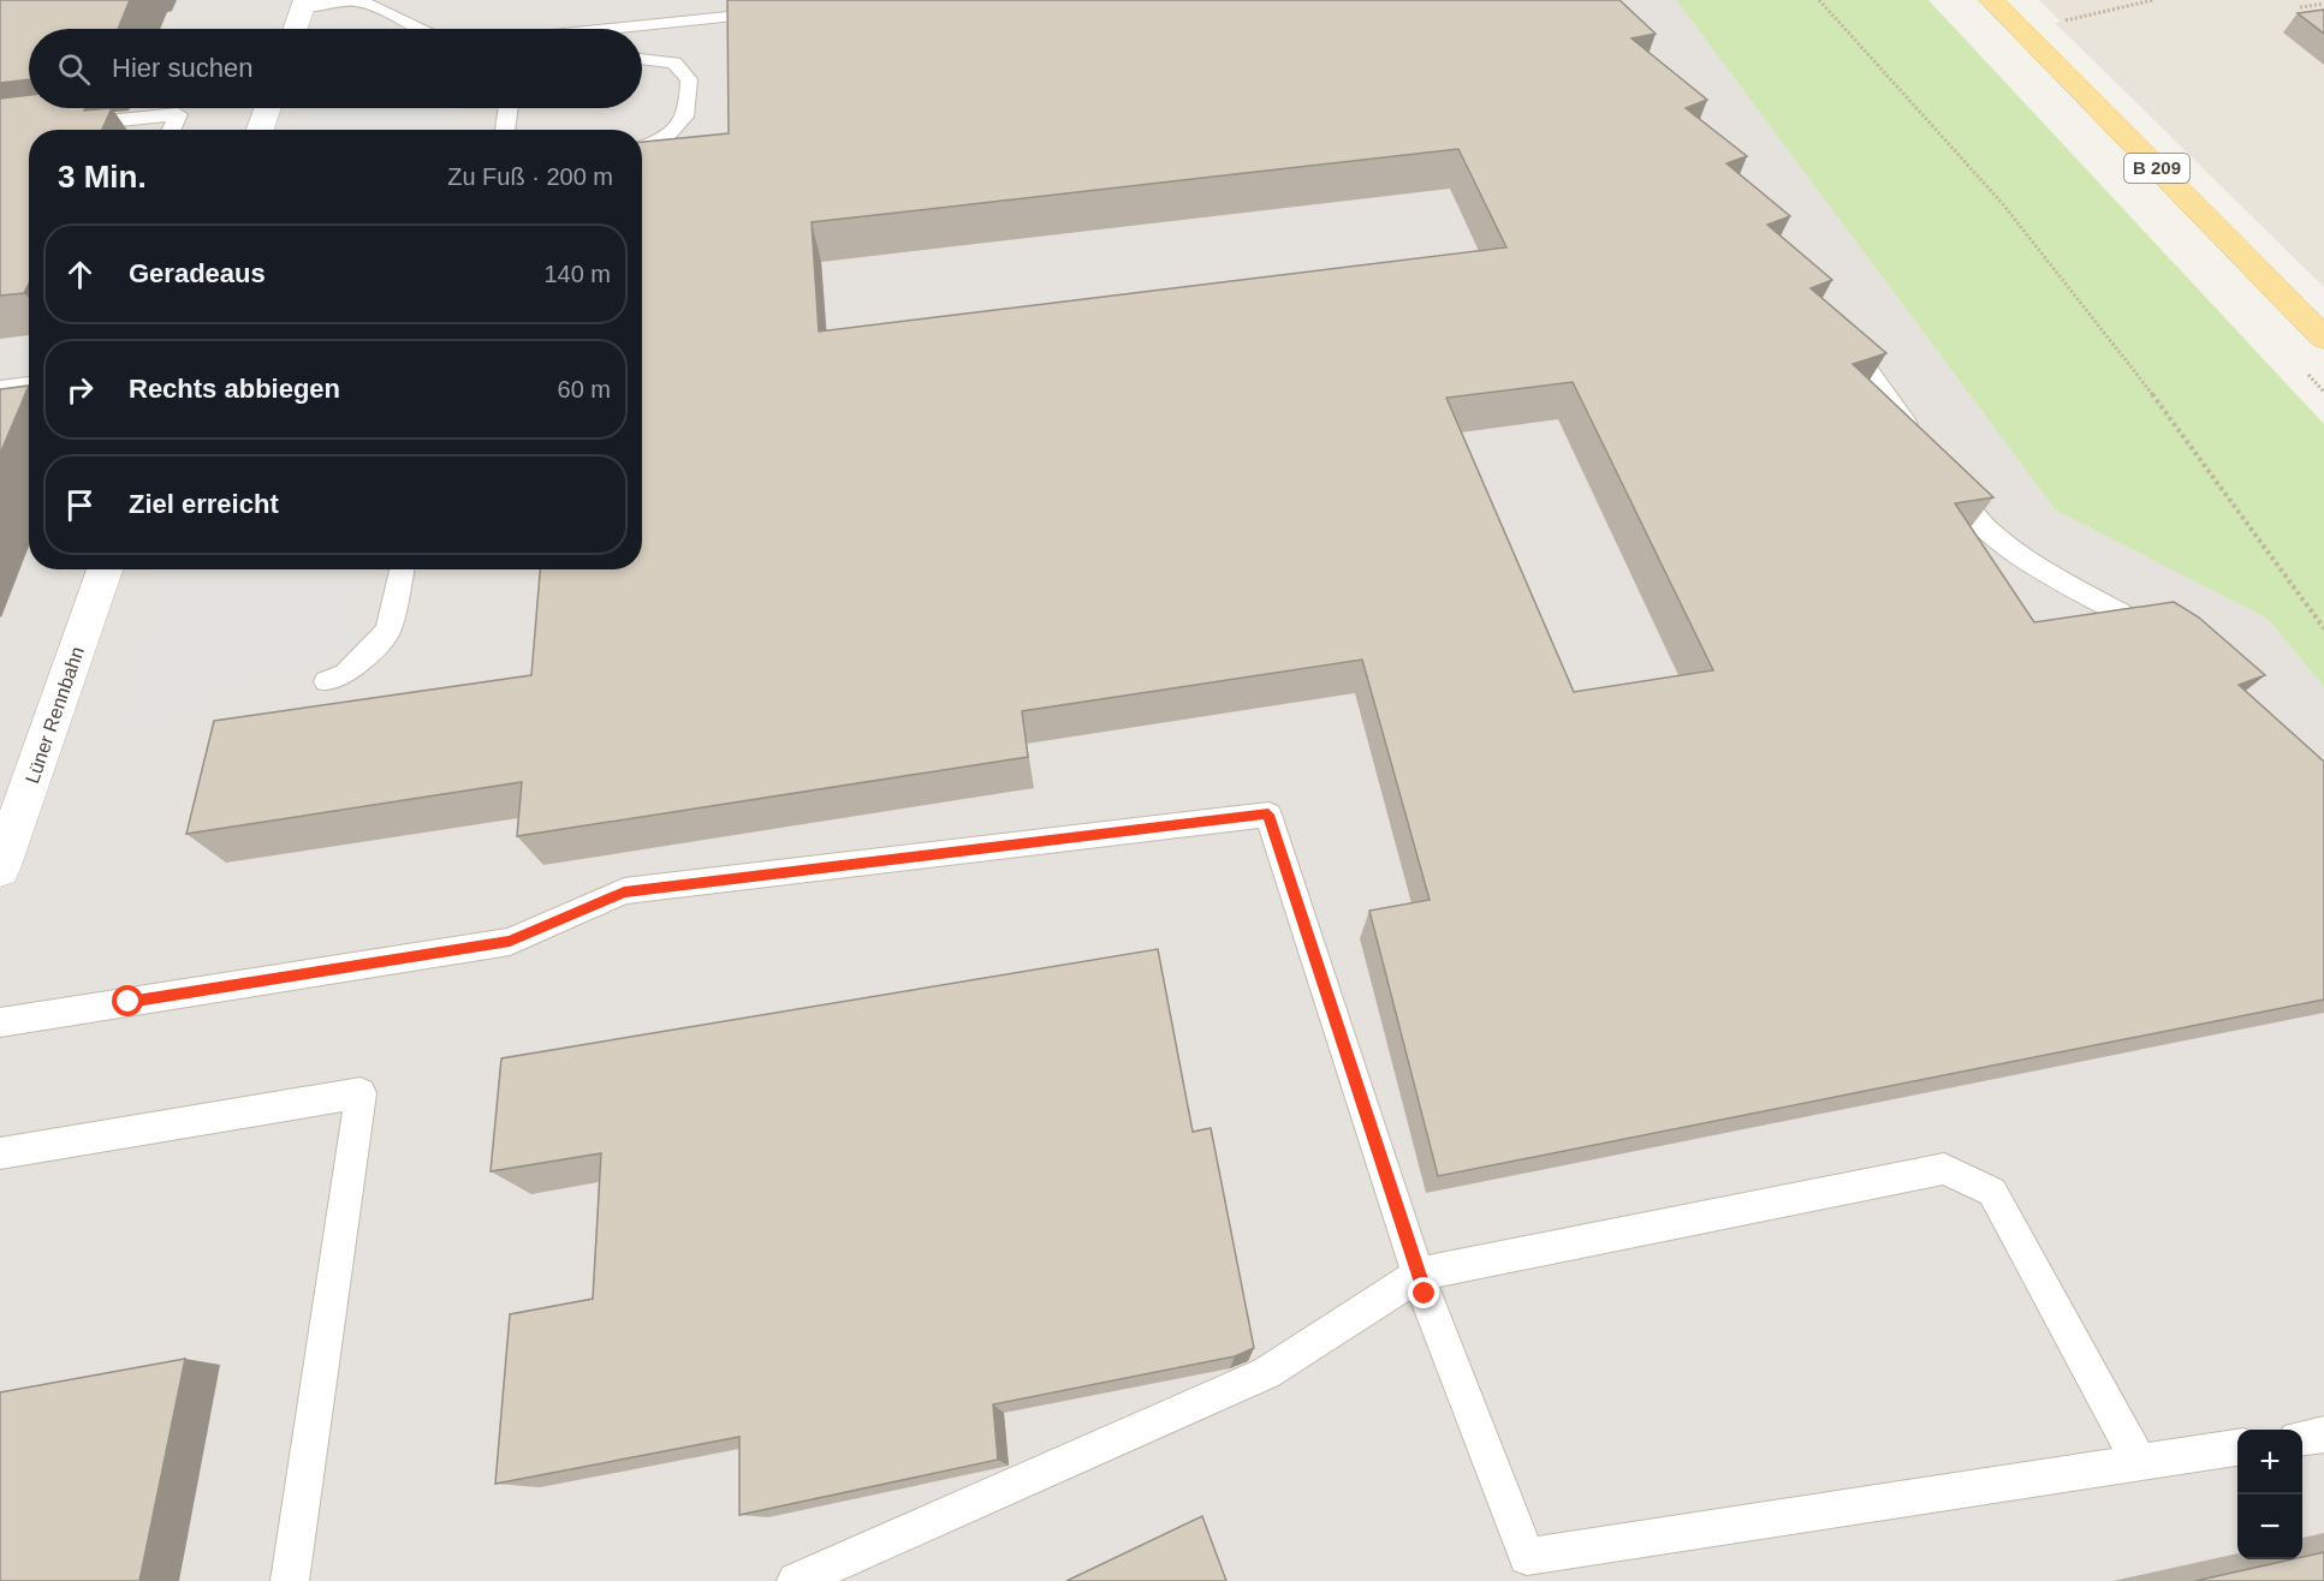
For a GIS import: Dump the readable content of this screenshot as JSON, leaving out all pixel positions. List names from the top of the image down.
{
  "streets": {
    "main road": ["B 209"],
    "street": ["Lüner Rennbahn"]
  },
  "page": {
    "search": "Hier suchen",
    "heading": ["3 Min.", "Zu Fuß · 200 m"],
    "list": [
      ["Geradeaus", "140 m"],
      ["Rechts abbiegen", "60 m"],
      "Ziel erreicht"
    ],
    "map_buttons": ["+", "−"]
  }
}
